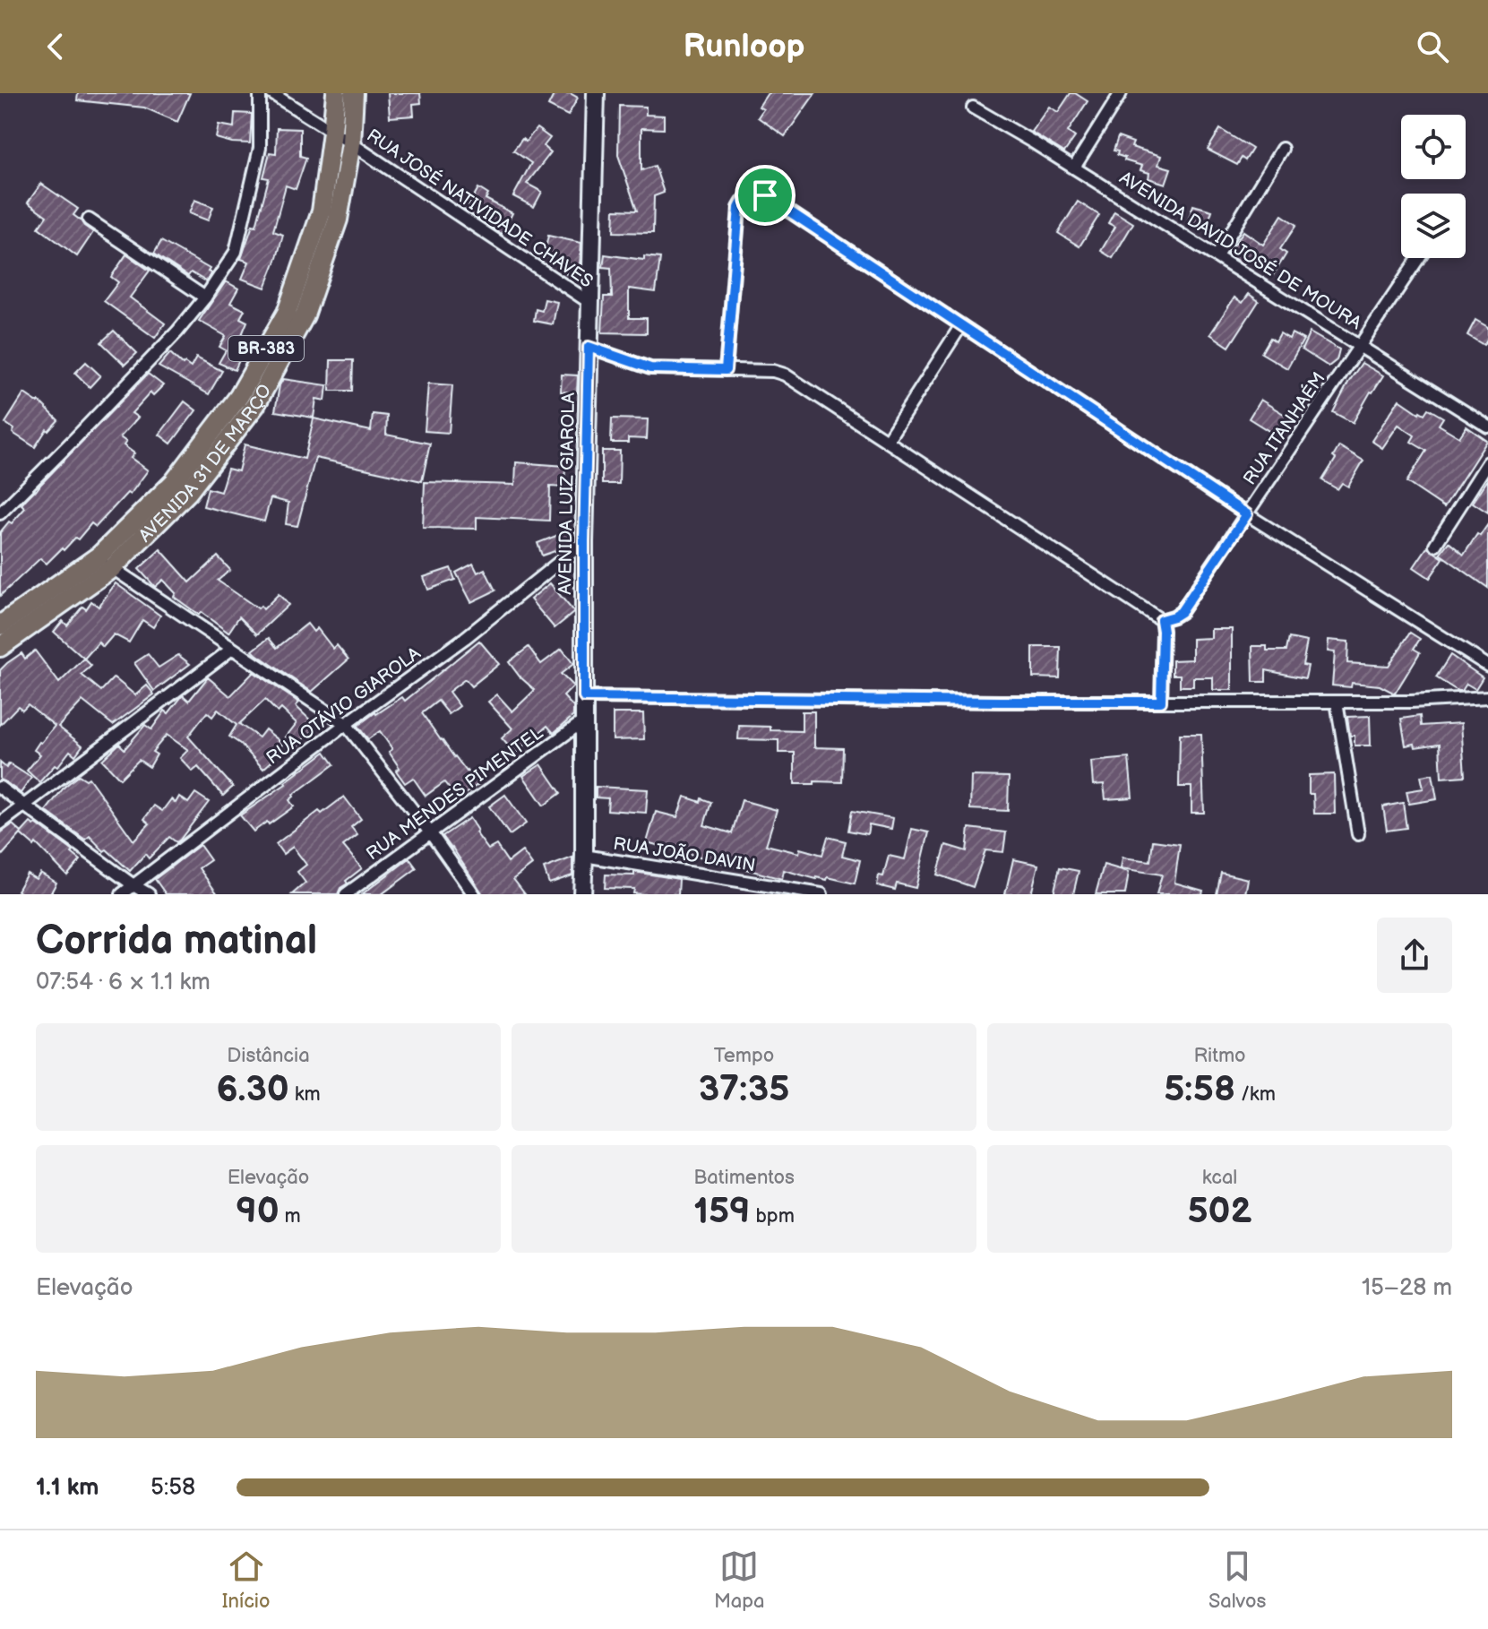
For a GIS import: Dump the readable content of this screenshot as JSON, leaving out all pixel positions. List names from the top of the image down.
{
  "streets": {
    "main road": ["BR-383", "AVENIDA 31 DE MARÇO"],
    "street": [
      "RUA JOSÉ NATIVIDADE CHAVES",
      "AVENIDA DAVID JOSÉ DE MOURA",
      "RUA ITANHAÉM",
      "AVENIDA LUIZ GIAROLA",
      "RUA OTÁVIO GIAROLA",
      "RUA MENDES PIMENTEL",
      "RUA JOÃO DAVIN"
    ]
  },
  "crossings": [
    ["RUA JOSÉ NATIVIDADE CHAVES", "AVENIDA 31 DE MARÇO"],
    ["RUA JOSÉ NATIVIDADE CHAVES", "AVENIDA LUIZ GIAROLA"],
    ["AVENIDA DAVID JOSÉ DE MOURA", "RUA ITANHAÉM"],
    ["AVENIDA LUIZ GIAROLA", "RUA OTÁVIO GIAROLA"],
    ["AVENIDA LUIZ GIAROLA", "RUA MENDES PIMENTEL"],
    ["AVENIDA LUIZ GIAROLA", "RUA JOÃO DAVIN"]
  ],
  "page": {
    "header": "Runloop",
    "heading": ["Corrida matinal", "07:54 · 6 × 1.1 km"],
    "stats": [
      ["Distância", "6.30 km"],
      ["Tempo", "37:35"],
      ["Ritmo", "5:58 /km"],
      ["Elevação", "90 m"],
      ["Batimentos", "159 bpm"],
      ["kcal", "502"]
    ],
    "chart": ["Elevação", "15–28 m"],
    "list": [
      {
        "name": "1.1 km",
        "note": "5:58"
      }
    ],
    "tabs": ["Início", "Mapa", "Salvos"]
  }
}
